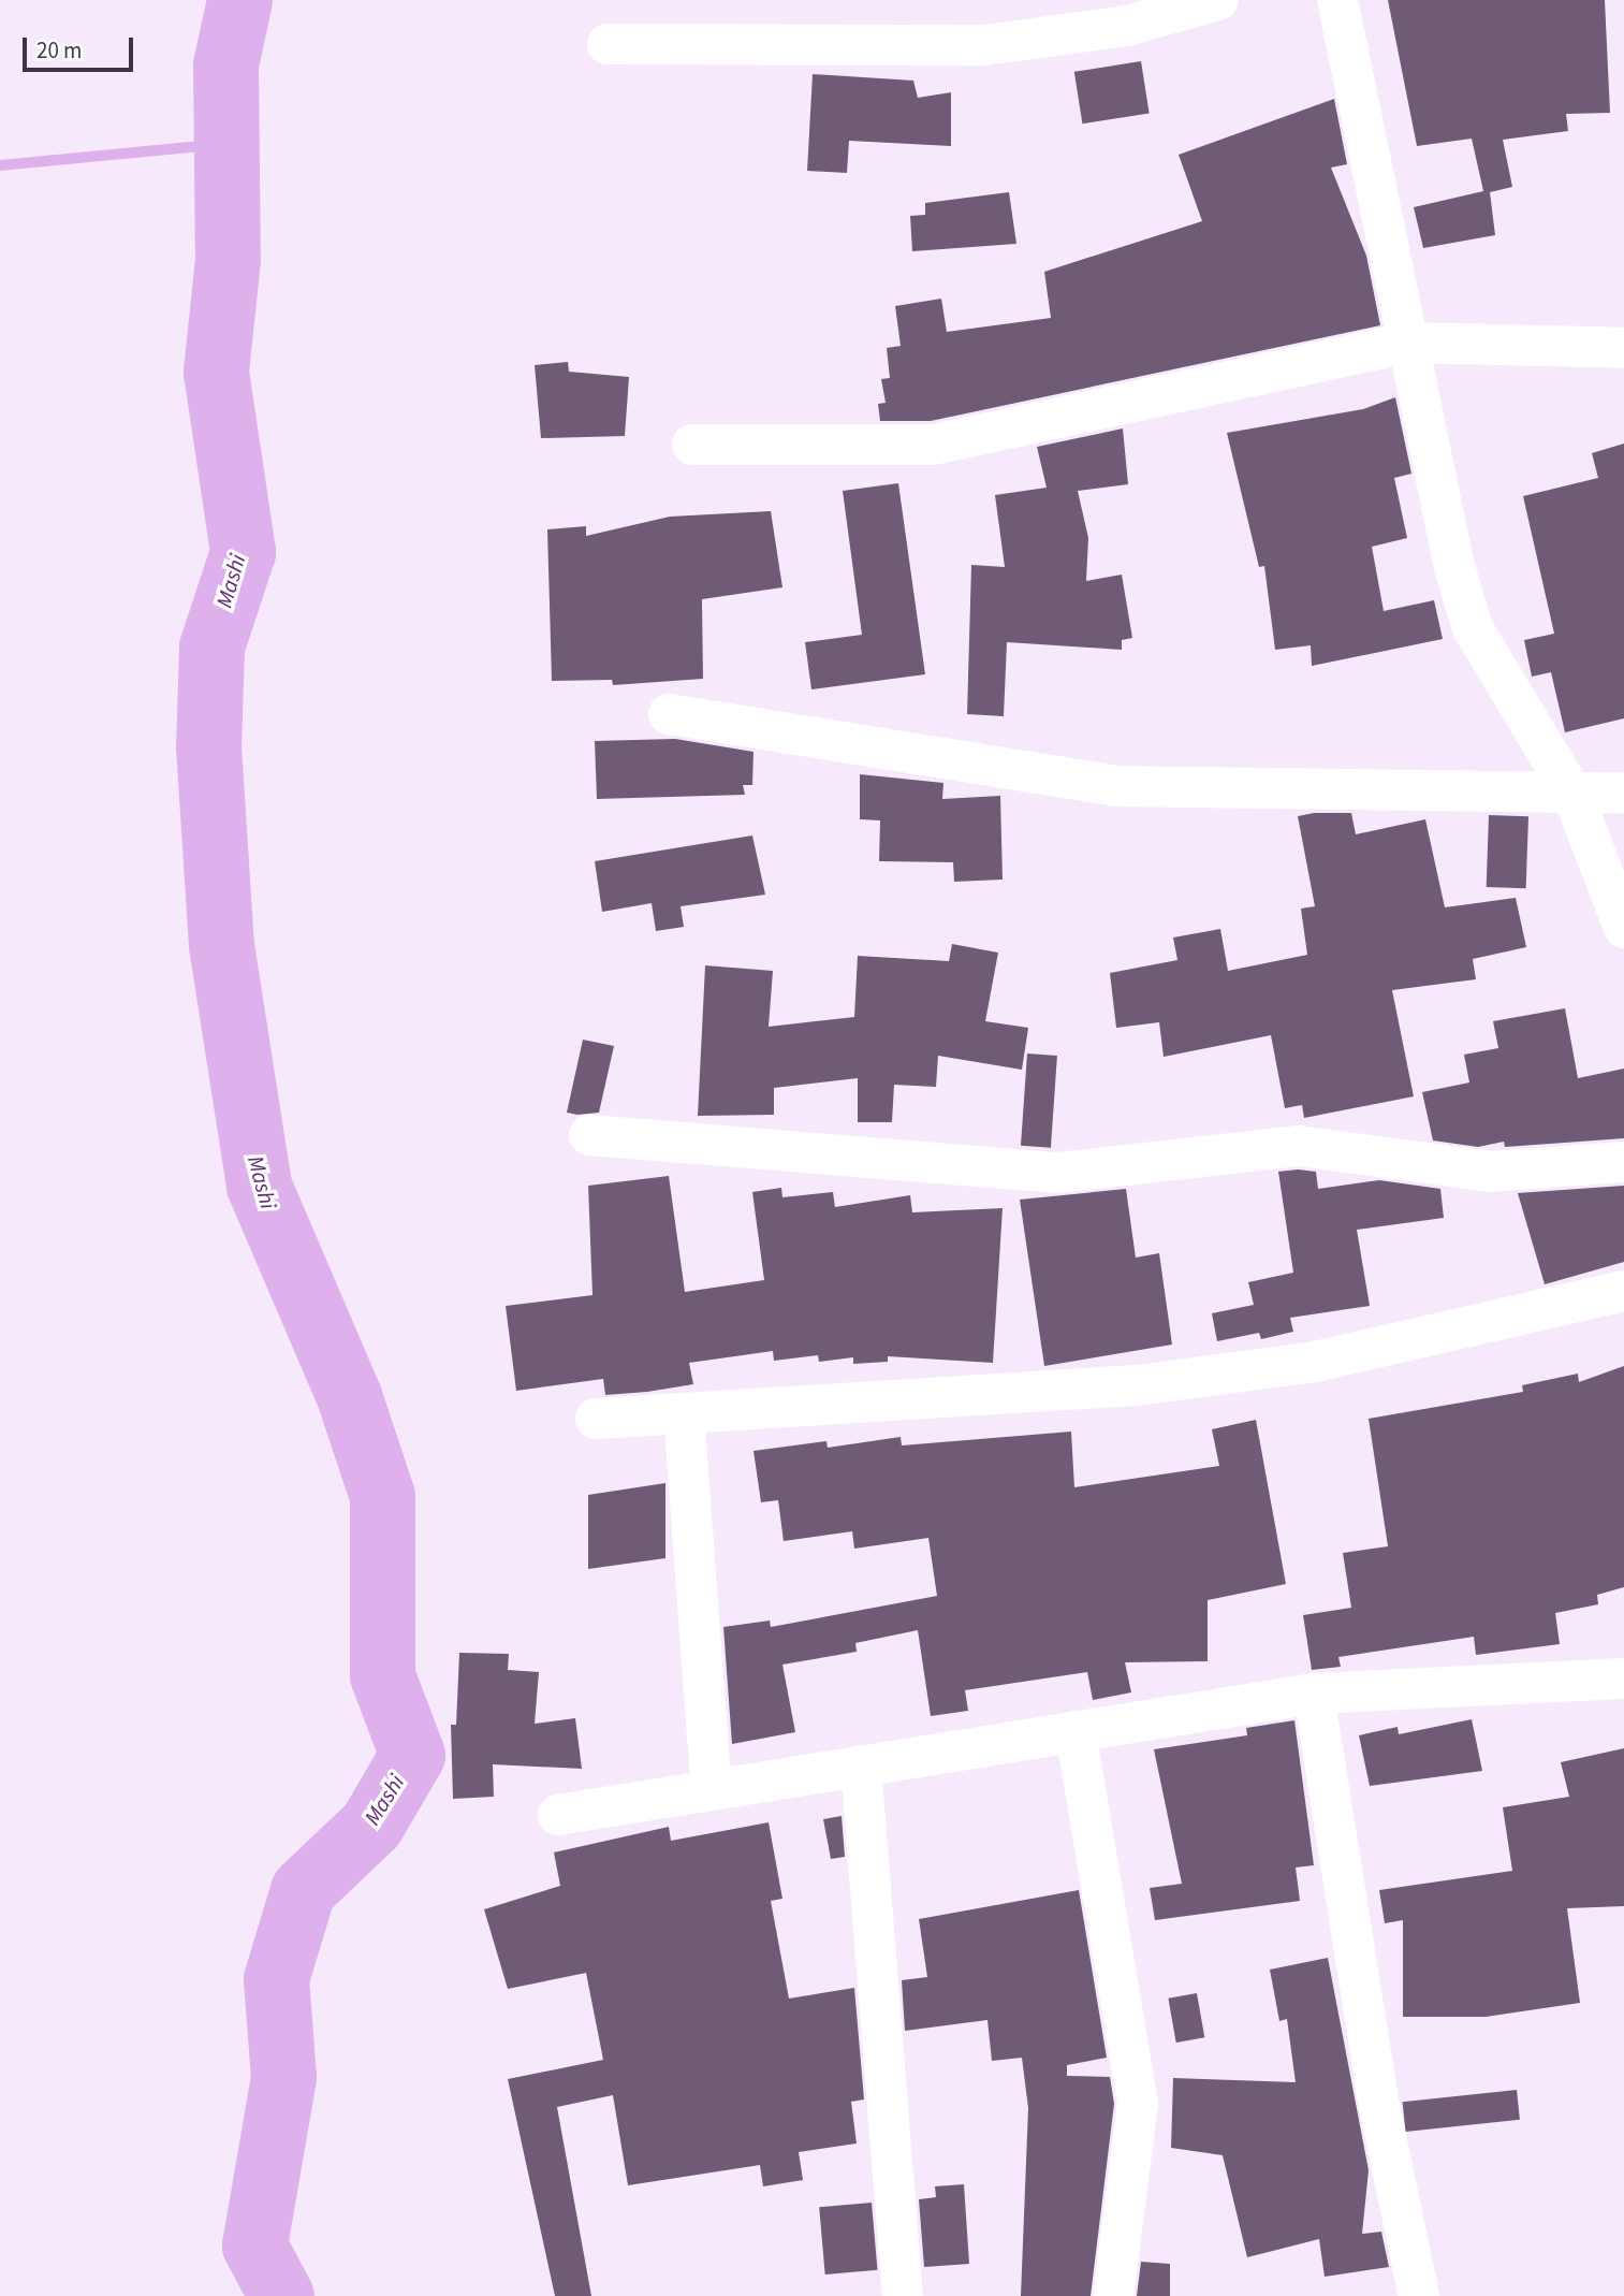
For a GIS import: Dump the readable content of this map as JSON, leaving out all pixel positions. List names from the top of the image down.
{
  "water": ["Mashi"],
  "scale_bar": "20 m"
}
